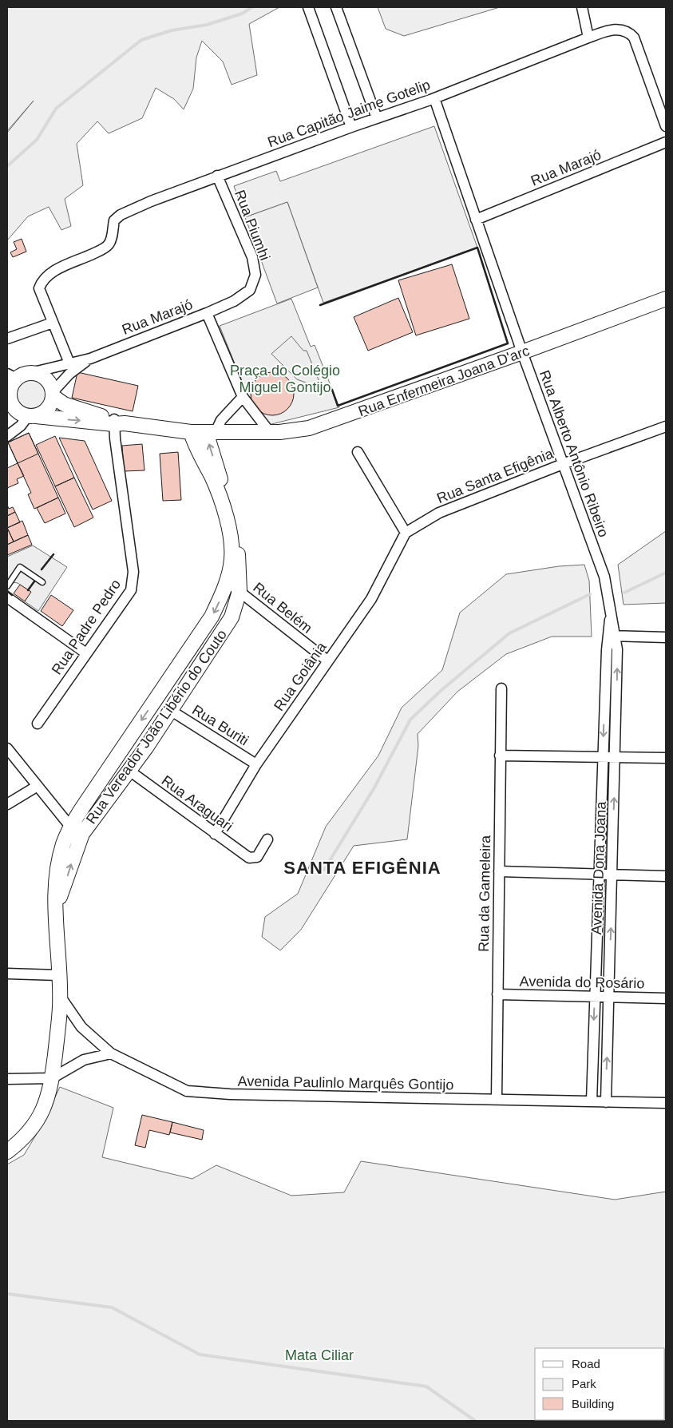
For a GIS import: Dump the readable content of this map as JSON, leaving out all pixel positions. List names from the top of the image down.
{
  "streets": {
    "main road": ["Rua Enfermeira Joana D'arc", "Rua Vereador João Libério do Couto"],
    "street": [
      "Rua Capitão Jaime Gotelip",
      "Rua Marajó",
      "Rua Piumhi",
      "Rua Alberto Antônio Ribeiro",
      "Rua Santa Efigênia",
      "Rua Belém",
      "Rua Padre Pedro",
      "Rua Goiânia",
      "Rua Buriti",
      "Rua Araguari",
      "Avenida Dona Joana",
      "Rua da Gameleira",
      "Avenida do Rosário",
      "Avenida Paulinlo Marquês Gontijo"
    ]
  },
  "crossings": [
    ["Rua Capitão Jaime Gotelip", "Rua Marajó"],
    ["Rua Capitão Jaime Gotelip", "Rua Piumhi"],
    ["Rua Capitão Jaime Gotelip", "Rua Alberto Antônio Ribeiro"],
    ["Rua Marajó", "Rua Piumhi"],
    ["Rua Marajó", "Rua Enfermeira Joana D'arc"],
    ["Rua Marajó", "Rua Alberto Antônio Ribeiro"],
    ["Rua Enfermeira Joana D'arc", "Rua Alberto Antônio Ribeiro"],
    ["Rua Enfermeira Joana D'arc", "Rua Padre Pedro"],
    ["Rua Alberto Antônio Ribeiro", "Rua Santa Efigênia"],
    ["Rua Alberto Antônio Ribeiro", "Avenida Dona Joana"],
    ["Rua Santa Efigênia", "Rua Goiânia"],
    ["Rua Belém", "Rua Goiânia"],
    ["Rua Belém", "Rua Vereador João Libério do Couto"],
    ["Rua Goiânia", "Rua Buriti"],
    ["Rua Goiânia", "Rua Araguari"],
    ["Rua Buriti", "Rua Vereador João Libério do Couto"],
    ["Rua Vereador João Libério do Couto", "Rua Araguari"],
    ["Rua Vereador João Libério do Couto", "Avenida Paulinlo Marquês Gontijo"],
    ["Avenida Dona Joana", "Avenida do Rosário"],
    ["Avenida Dona Joana", "Avenida Paulinlo Marquês Gontijo"],
    ["Rua da Gameleira", "Avenida do Rosário"],
    ["Rua da Gameleira", "Avenida Paulinlo Marquês Gontijo"]
  ],
  "districts": ["SANTA EFIGÊNIA"],
  "parks": ["Praça do Colégio Miguel Gontijo", "Mata Ciliar"],
  "legend": ["Road", "Park", "Building"]
}
